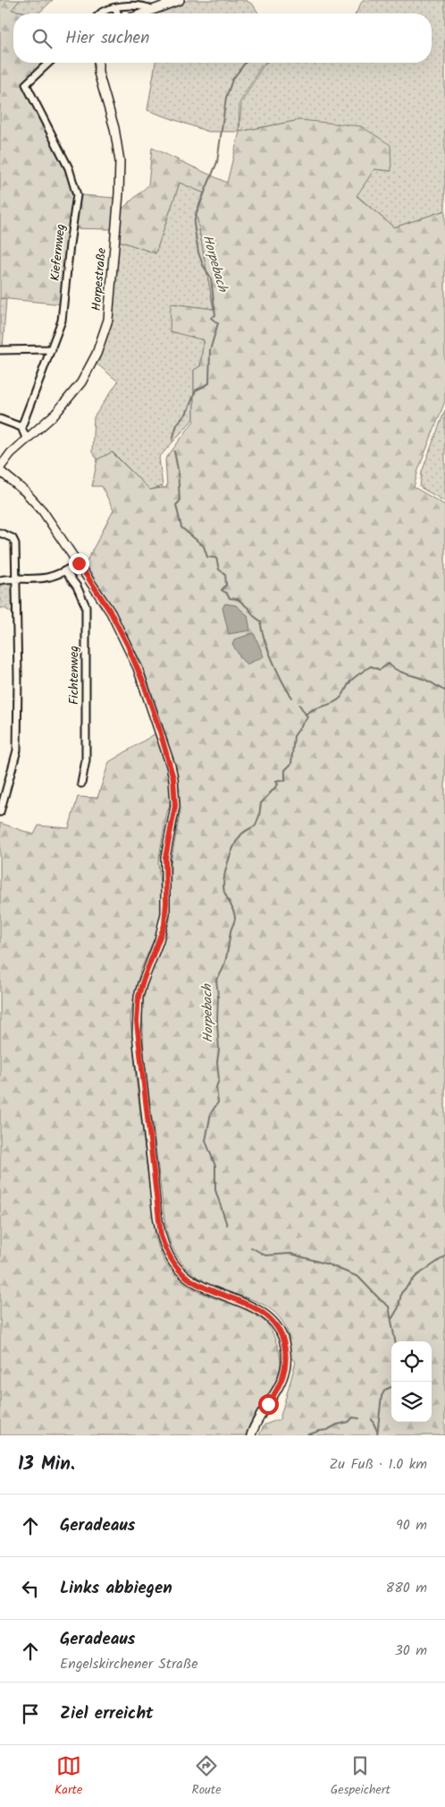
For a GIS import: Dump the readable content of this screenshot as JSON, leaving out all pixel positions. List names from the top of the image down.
{
  "streets": {
    "street": ["Kiefernweg", "Horpestraße", "Fichtenweg"]
  },
  "water": ["Horpebach"],
  "page": {
    "search": "Hier suchen",
    "heading": ["13 Min.", "Zu Fuß · 1.0 km"],
    "list": [
      ["Geradeaus", "90 m"],
      ["Links abbiegen", "880 m"],
      ["Geradeaus", "Engelskirchener Straße", "30 m"],
      "Ziel erreicht"
    ],
    "nav": ["Karte", "Route", "Gespeichert"]
  }
}
